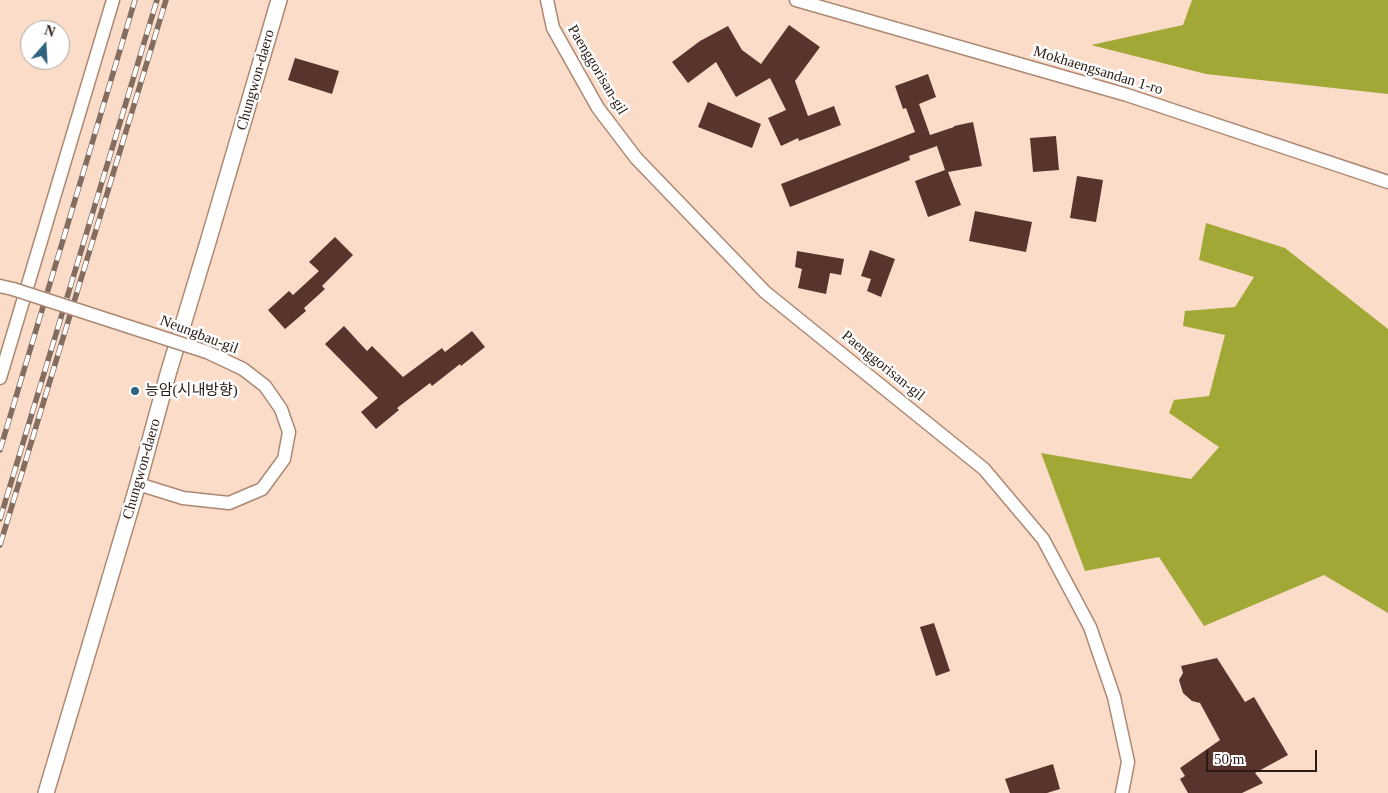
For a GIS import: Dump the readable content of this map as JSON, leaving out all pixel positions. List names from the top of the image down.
{
  "streets": {
    "street": [
      "Paenggorisan-gil",
      "Mokhaengsandan 1-ro",
      "Chungwon-daero",
      "Neungbau-gil"
    ]
  },
  "crossings": [
    ["Chungwon-daero", "Neungbau-gil"]
  ],
  "places": ["능암(시내방향)"],
  "scale_bar": "50 m",
  "north": "top"
}
